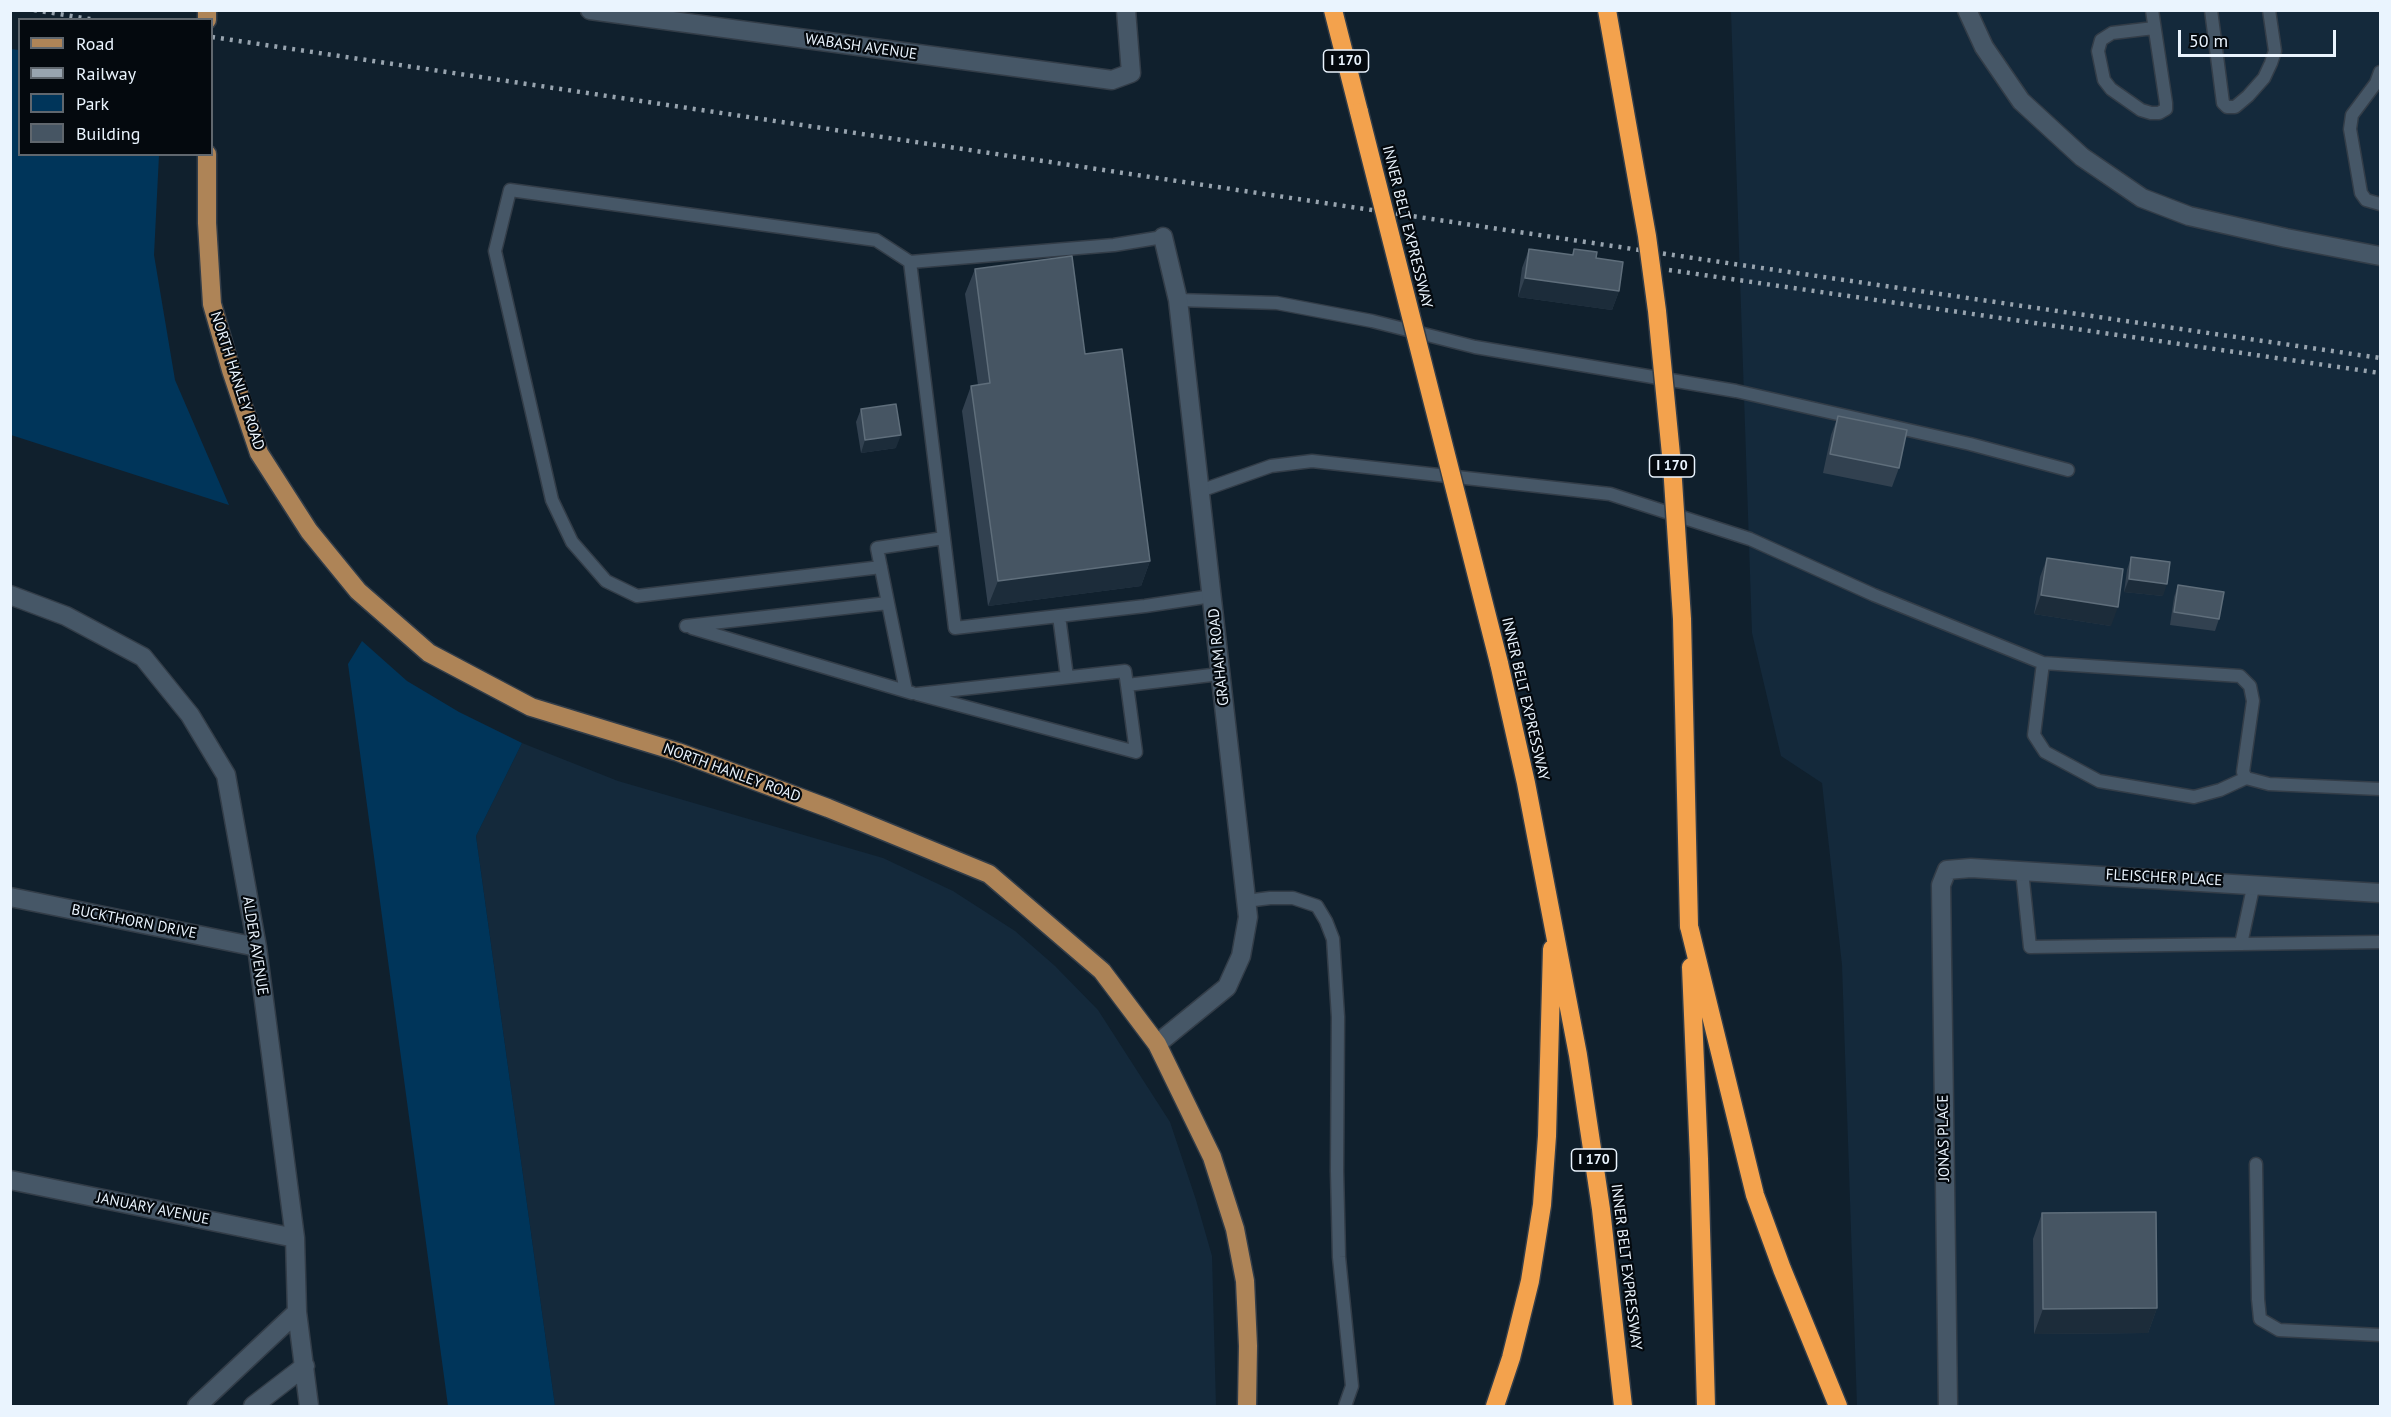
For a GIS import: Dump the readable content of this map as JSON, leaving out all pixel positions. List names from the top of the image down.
{
  "streets": {
    "highway": ["I 170", "INNER BELT EXPRESSWAY"],
    "main road": ["NORTH HANLEY ROAD"],
    "street": [
      "WABASH AVENUE",
      "GRAHAM ROAD",
      "FLEISCHER PLACE",
      "BUCKTHORN DRIVE",
      "ALDER AVENUE",
      "JONAS PLACE",
      "JANUARY AVENUE"
    ]
  },
  "crossings": [
    ["NORTH HANLEY ROAD", "GRAHAM ROAD"],
    ["FLEISCHER PLACE", "JONAS PLACE"],
    ["BUCKTHORN DRIVE", "ALDER AVENUE"],
    ["ALDER AVENUE", "JANUARY AVENUE"]
  ],
  "legend": [
    "Road",
    "Railway",
    "Park",
    "Building"
  ],
  "scale_bar": "50 m"
}
